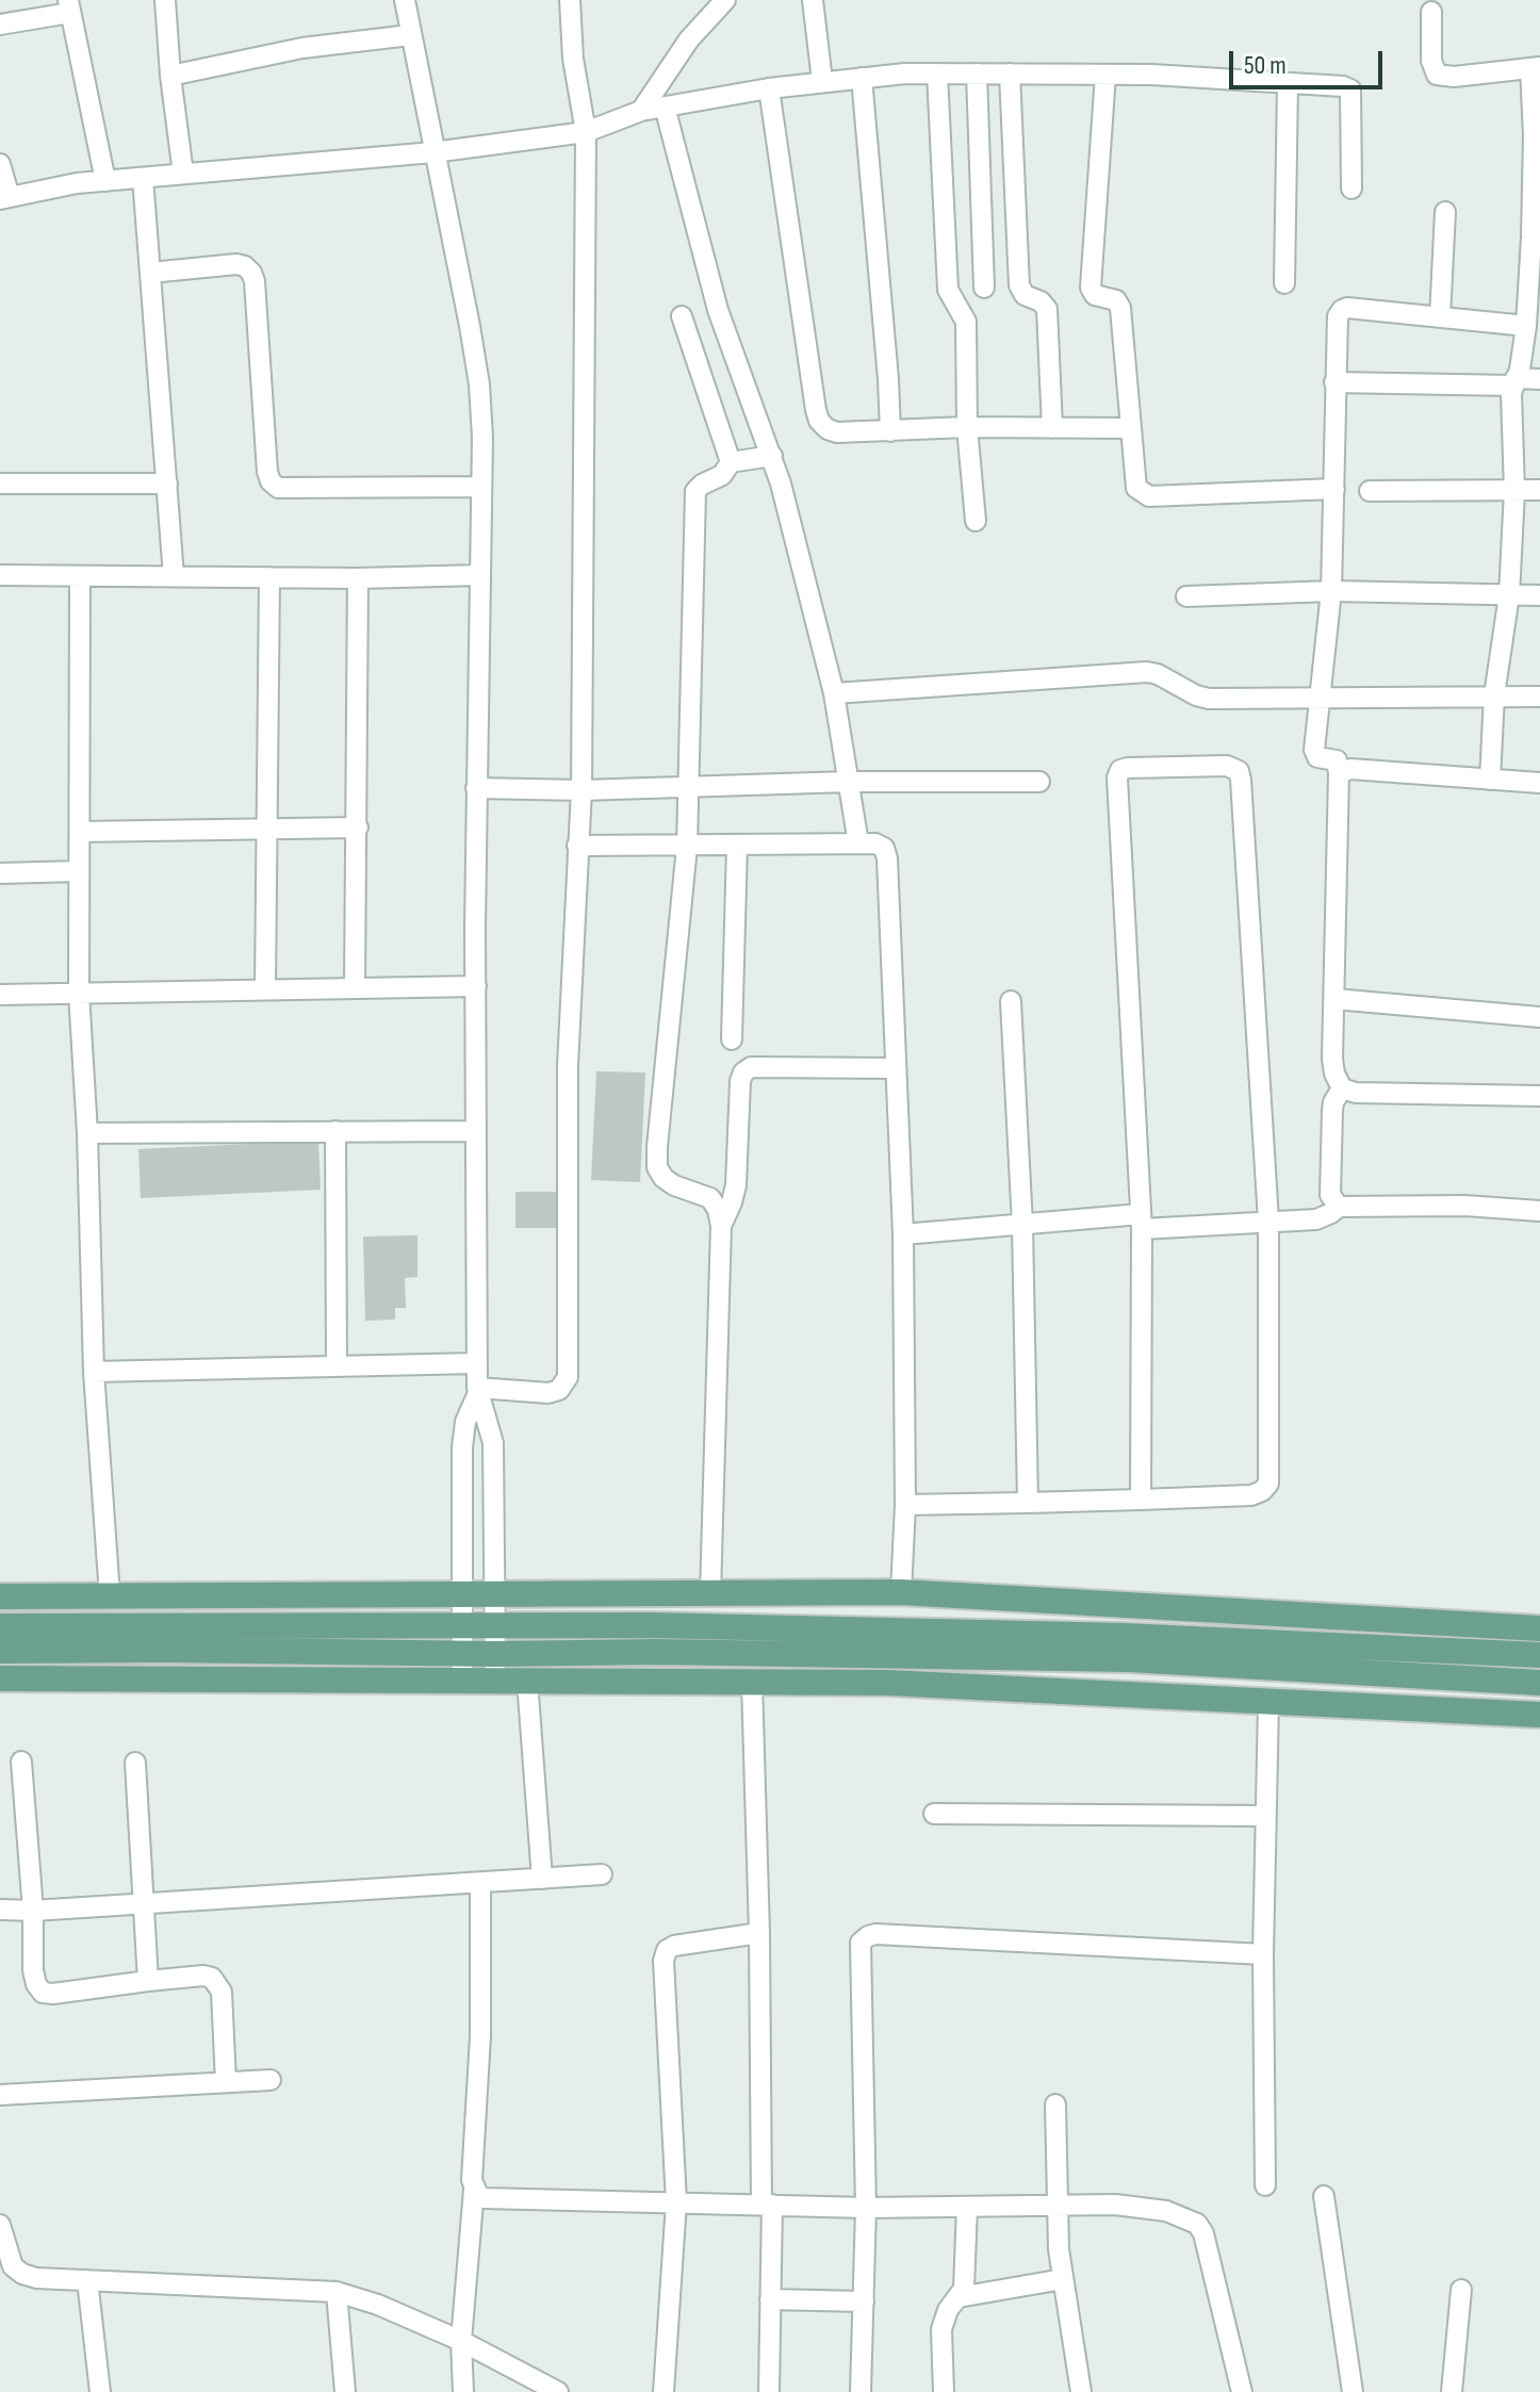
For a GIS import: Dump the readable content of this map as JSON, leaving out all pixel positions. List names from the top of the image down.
{
  "scale_bar": "50 m"
}
